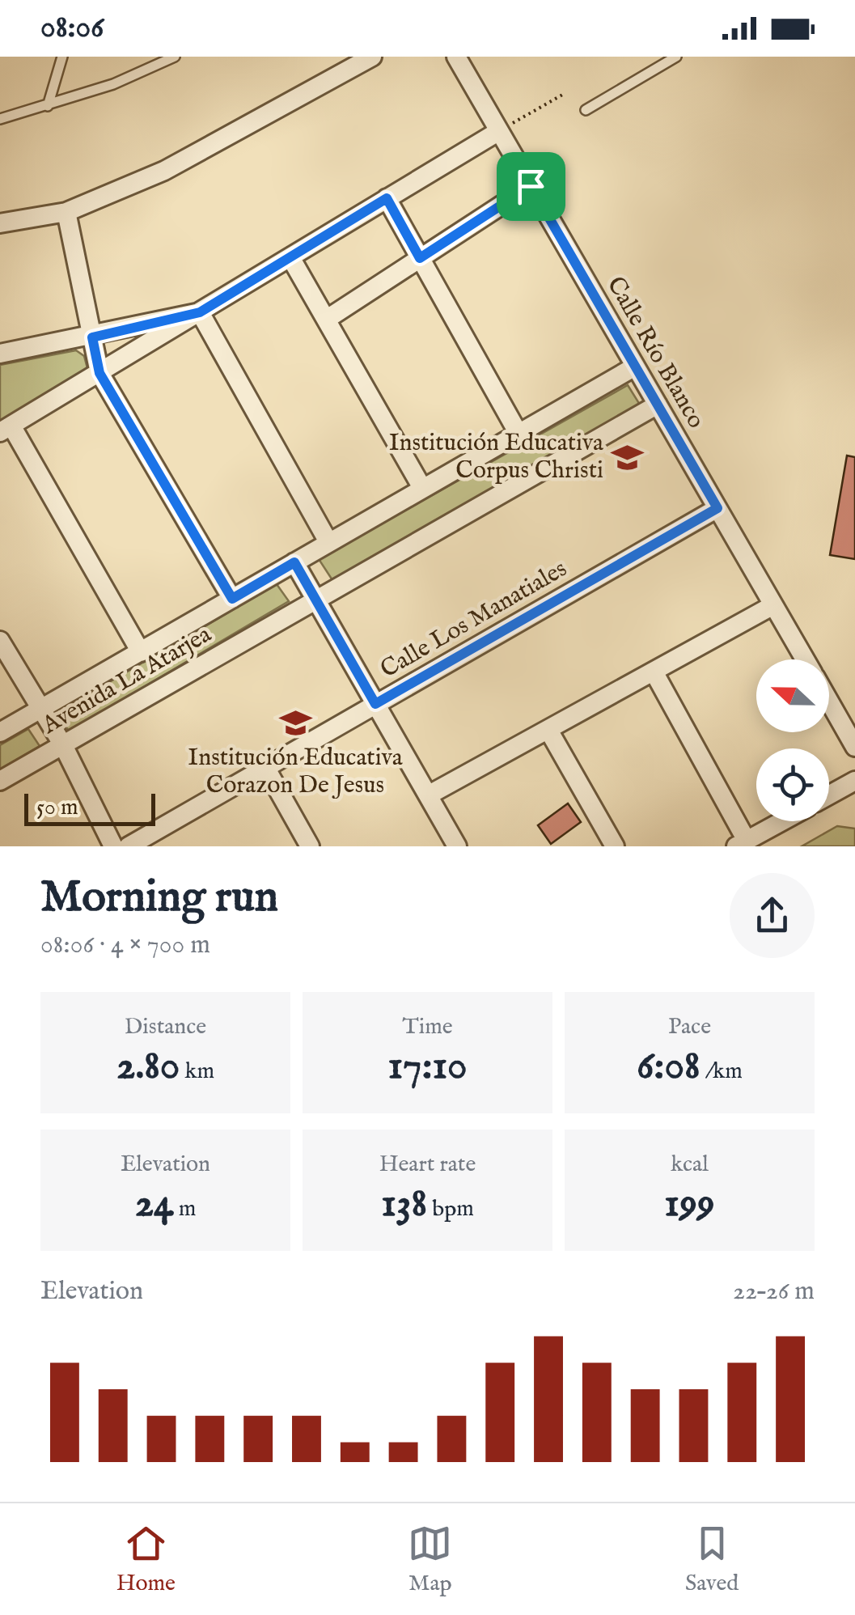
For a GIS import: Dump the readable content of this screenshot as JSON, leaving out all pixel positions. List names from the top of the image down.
{
  "streets": {
    "street": ["Calle Río Blanco", "Calle Los Manatiales", "Avenida La Atarjea"]
  },
  "crossings": [
    ["Calle Río Blanco", "Calle Los Manatiales"],
    ["Calle Río Blanco", "Avenida La Atarjea"]
  ],
  "places": {
    "school or university": ["Institución Educativa Corpus Christi", "Institución Educativa Corazon De Jesus"]
  },
  "scale_bar": "50 m",
  "north": "left",
  "page": {
    "status": "08:06",
    "scale": "50 m",
    "heading": ["Morning run", "08:06 · 4 × 700 m"],
    "stats": [
      ["Distance", "2.80 km"],
      ["Time", "17:10"],
      ["Pace", "6:08 /km"],
      ["Elevation", "24 m"],
      ["Heart rate", "138 bpm"],
      ["kcal", "199"]
    ],
    "chart": ["Elevation", "22–26 m"],
    "tabs": ["Home", "Map", "Saved"]
  }
}
